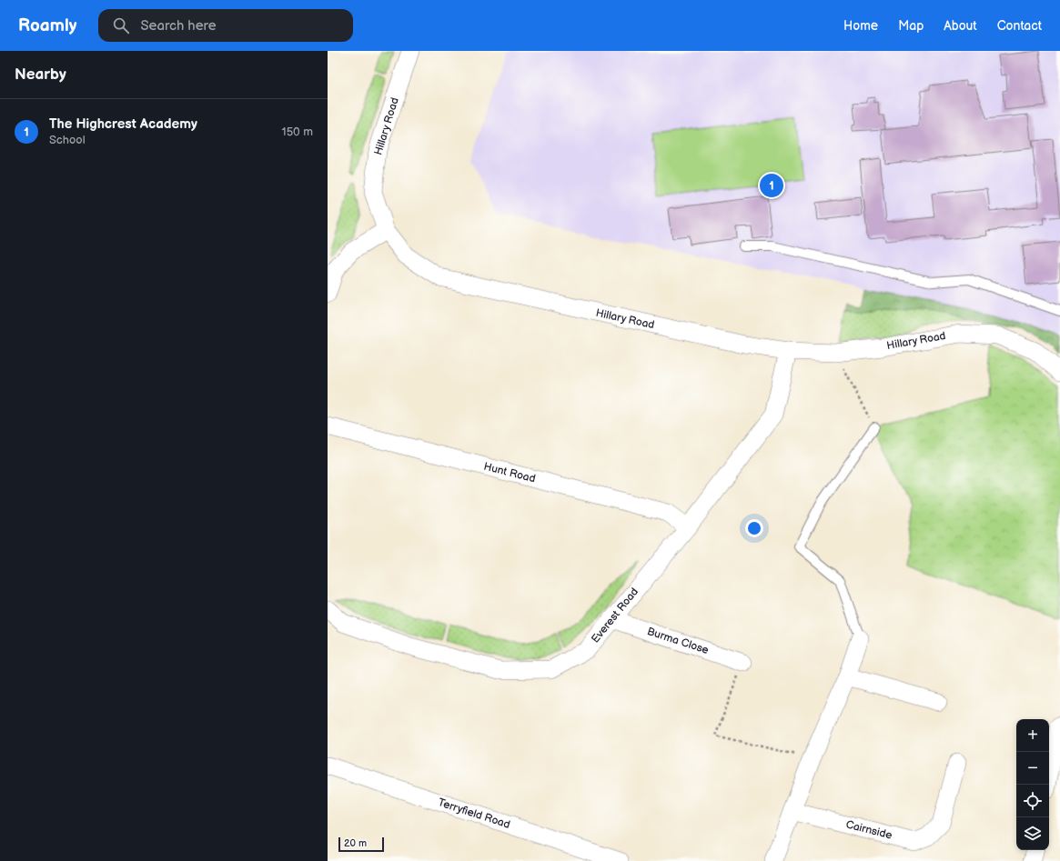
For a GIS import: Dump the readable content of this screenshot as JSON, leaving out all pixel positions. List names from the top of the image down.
{
  "streets": {
    "street": [
      "Hillary Road",
      "Hunt Road",
      "Everest Road",
      "Burma Close",
      "Terryfield Road",
      "Cairnside"
    ]
  },
  "crossings": [
    ["Hillary Road", "Everest Road"],
    ["Hunt Road", "Everest Road"],
    ["Everest Road", "Burma Close"]
  ],
  "scale_bar": "20 m",
  "page": {
    "header": "Roamly",
    "search": "Search here",
    "nav": [
      "Home",
      "Map",
      "About",
      "Contact"
    ],
    "heading": "Nearby",
    "list": [
      {
        "mark": "1",
        "name": "The Highcrest Academy",
        "note": "School",
        "value": "150 m"
      }
    ],
    "pins": "1",
    "map_buttons": ["+", "−"],
    "scale": "20 m"
  }
}
